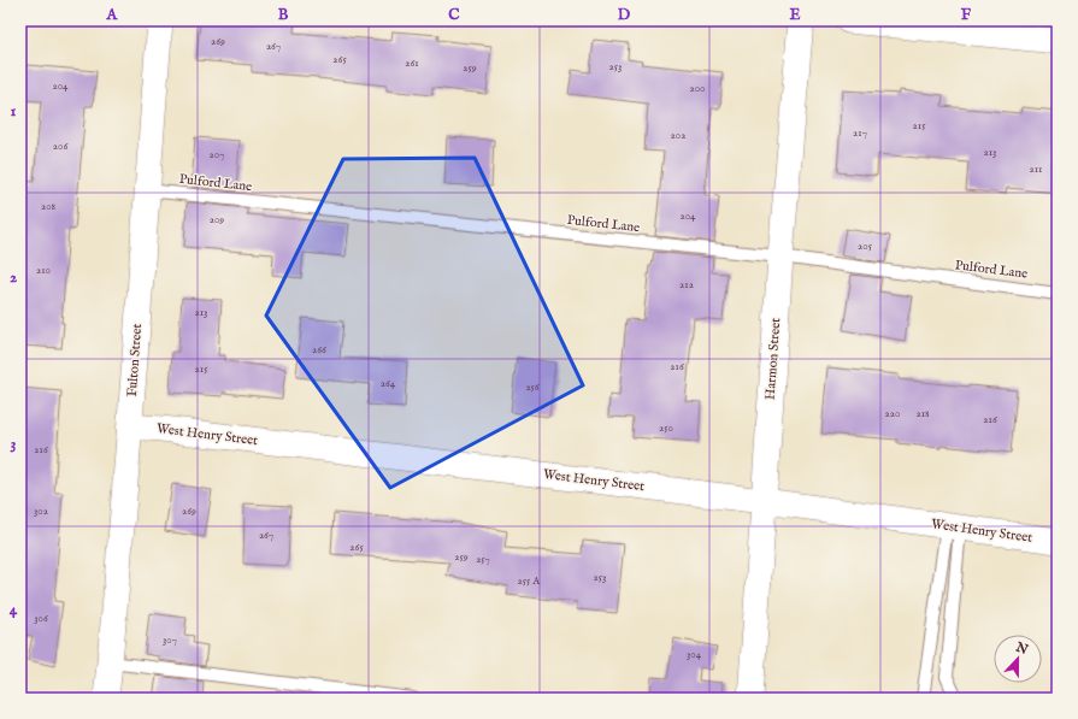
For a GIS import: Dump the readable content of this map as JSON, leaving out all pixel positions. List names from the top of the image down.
{
  "streets": {
    "street": ["Harmon Street", "Fulton Street", "West Henry Street"],
    "lane": ["Pulford Lane"]
  },
  "crossings": [
    ["Pulford Lane", "Harmon Street"],
    ["Pulford Lane", "Fulton Street"],
    ["Harmon Street", "West Henry Street"],
    ["Fulton Street", "West Henry Street"]
  ],
  "house_numbers": [
    "269",
    "267",
    "265",
    "261",
    "253",
    "259",
    "204",
    "200",
    "215",
    "217",
    "202",
    "206",
    "213",
    "207",
    "211",
    "208",
    "204",
    "209",
    "205",
    "210",
    "212",
    "213",
    "266",
    "216",
    "215",
    "264",
    "256",
    "220",
    "218",
    "216",
    "250",
    "216",
    "302",
    "269",
    "267",
    "265",
    "259",
    "257",
    "253",
    "255 A",
    "306",
    "307",
    "304"
  ],
  "north": "top",
  "grid": {
    "columns": [
      "A",
      "B",
      "C",
      "D",
      "E",
      "F"
    ],
    "rows": [
      "1",
      "2",
      "3",
      "4"
    ]
  }
}
